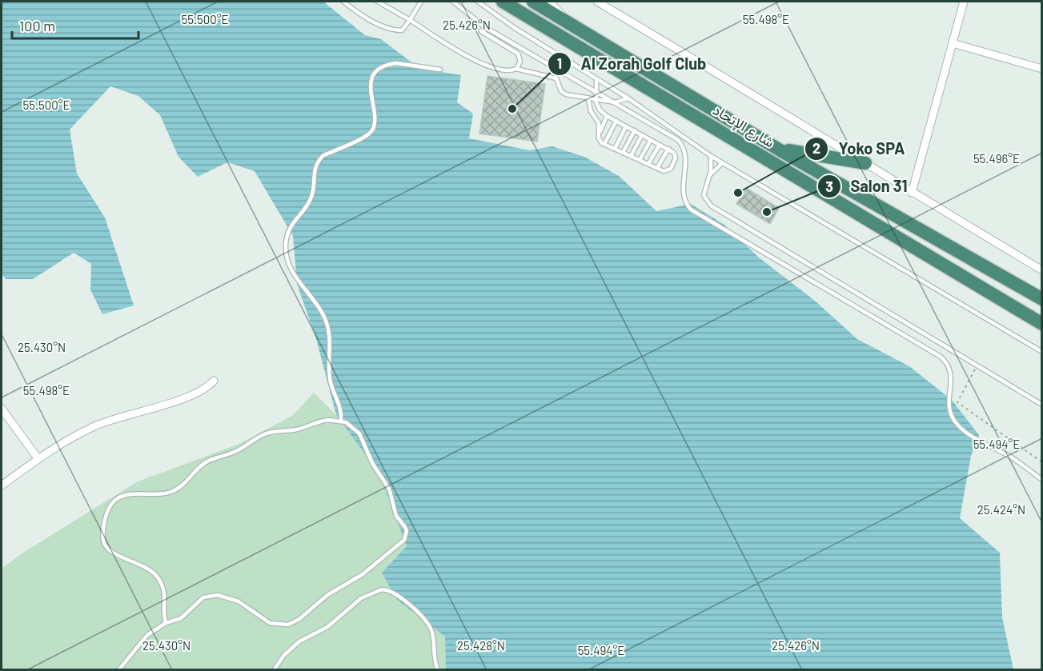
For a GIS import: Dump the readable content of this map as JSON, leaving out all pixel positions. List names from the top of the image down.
{
  "streets": {
    "highway": ["شارع الإتحاد"]
  },
  "places": ["Al Zorah Golf Club", "Yoko SPA", "Salon 31"],
  "scale_bar": "100 m",
  "coordinates": [
    "55.498°E",
    "55.500°E",
    "25.426°N",
    "55.496°E",
    "25.430°N",
    "55.494°E",
    "25.424°N",
    "25.428°N"
  ]
}
